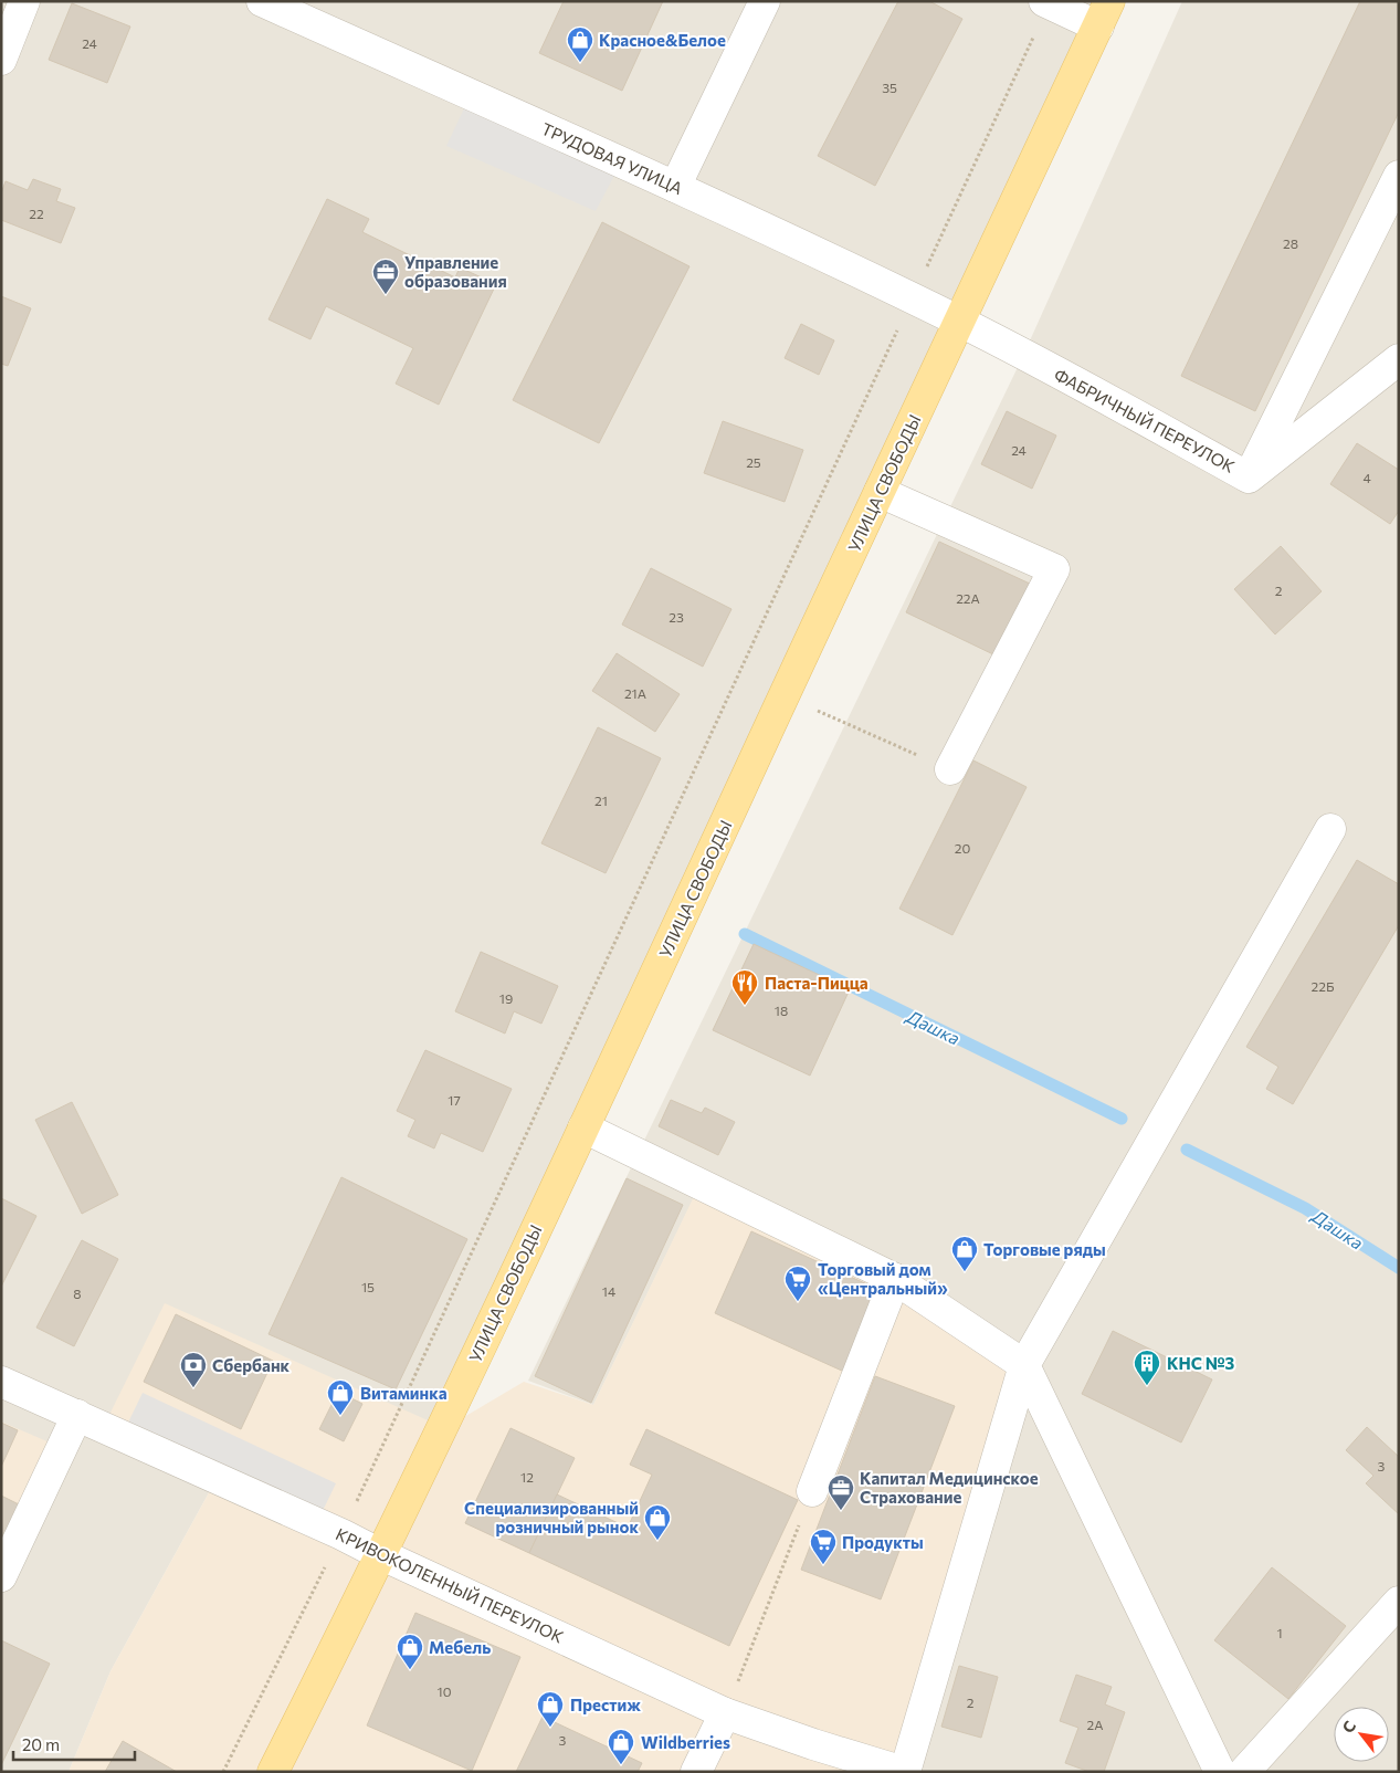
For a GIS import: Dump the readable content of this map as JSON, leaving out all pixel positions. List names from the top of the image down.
{
  "streets": {
    "main road": ["УЛИЦА СВОБОДЫ"],
    "street": ["ТРУДОВАЯ УЛИЦА", "ФАБРИЧНЫЙ ПЕРЕУЛОК", "КРИВОКОЛЕННЫЙ ПЕРЕУЛОК"]
  },
  "crossings": [
    ["ТРУДОВАЯ УЛИЦА", "ФАБРИЧНЫЙ ПЕРЕУЛОК"],
    ["ТРУДОВАЯ УЛИЦА", "УЛИЦА СВОБОДЫ"],
    ["ФАБРИЧНЫЙ ПЕРЕУЛОК", "УЛИЦА СВОБОДЫ"],
    ["УЛИЦА СВОБОДЫ", "КРИВОКОЛЕННЫЙ ПЕРЕУЛОК"]
  ],
  "water": ["Дашка"],
  "places": {
    "shop": [
      "Красное&Белое",
      "Торговые ряды",
      "Витаминка",
      "Специализированный розничный рынок",
      "Мебель",
      "Престиж",
      "Wildberries"
    ],
    "office": ["Управление образования", "Капитал Медицинское Страхование"],
    "restaurant": ["Паста-Пицца"],
    "supermarket": ["Торговый дом «Центральный»", "Продукты"],
    "building": ["КНС №3"],
    "bank": ["Сбербанк"]
  },
  "house_numbers": [
    "24",
    "35",
    "22",
    "28",
    "24",
    "25",
    "4",
    "2",
    "22А",
    "23",
    "21А",
    "21",
    "20",
    "22Б",
    "19",
    "18",
    "17",
    "15",
    "14",
    "8",
    "3",
    "12",
    "1",
    "10",
    "2",
    "2А",
    "3"
  ],
  "scale_bar": "20 m",
  "north": "top left"
}
